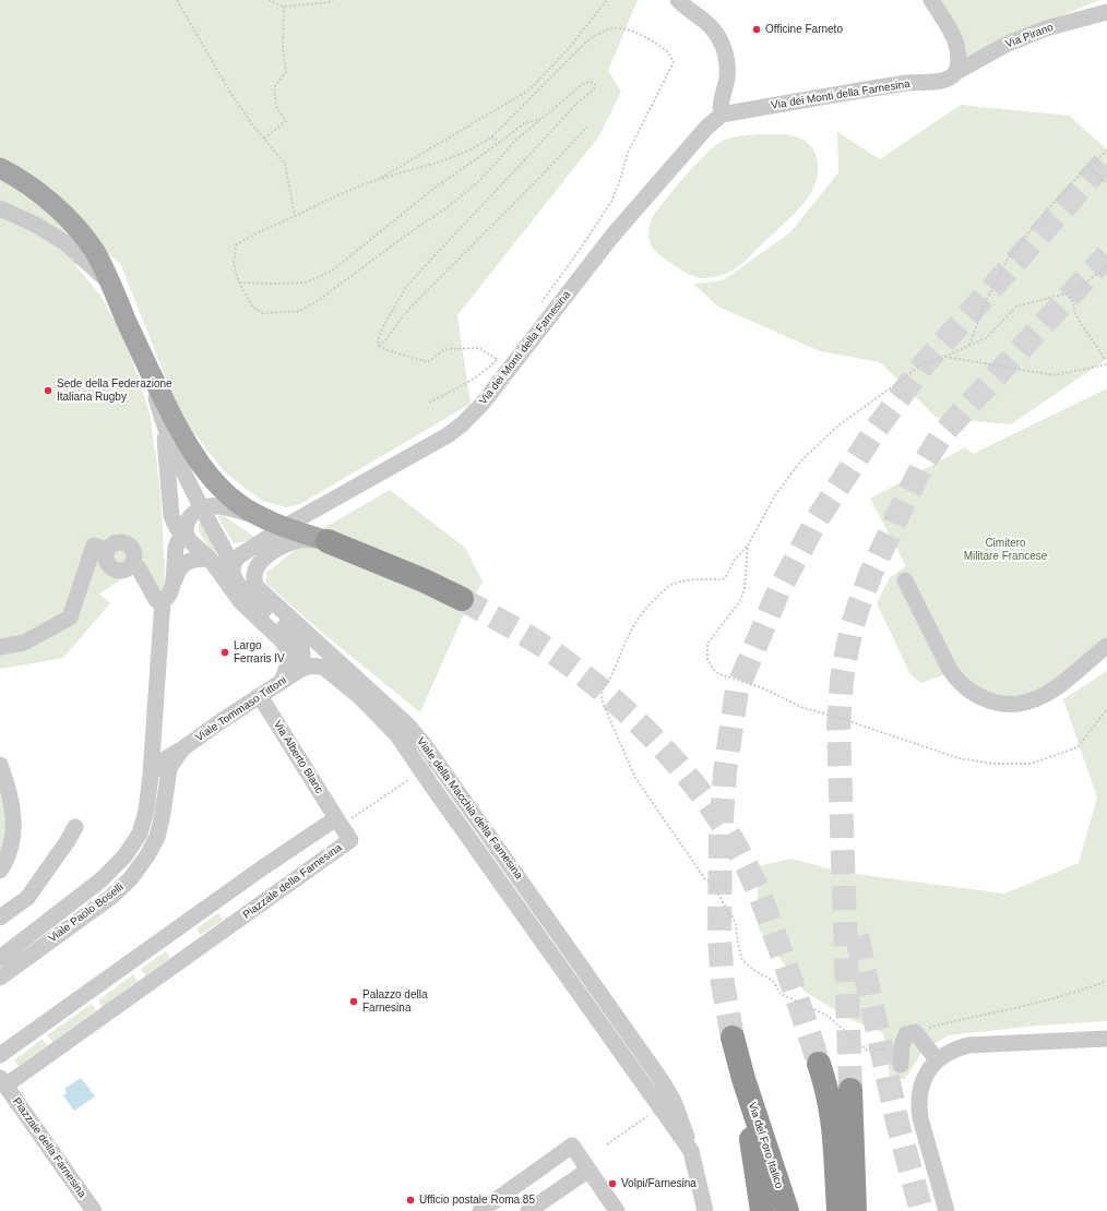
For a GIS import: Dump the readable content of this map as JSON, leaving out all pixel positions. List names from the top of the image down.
{
  "streets": {
    "highway": ["Via del Foro Italico"],
    "street": [
      "Via Pirano",
      "Via dei Monti della Farnesina",
      "Viale Tommaso Tittoni",
      "Via Alberto Blanc",
      "Viale della Macchia della Farnesina",
      "Piazzale della Farnesina",
      "Viale Paolo Boselli"
    ]
  },
  "crossings": [
    ["Via Pirano", "Via dei Monti della Farnesina"],
    ["Viale Tommaso Tittoni", "Via Alberto Blanc"],
    ["Viale Tommaso Tittoni", "Viale della Macchia della Farnesina"],
    ["Viale Tommaso Tittoni", "Viale Paolo Boselli"],
    ["Via Alberto Blanc", "Piazzale della Farnesina"]
  ],
  "parks": ["Cimitero Militare Francese"],
  "places": [
    "Officine Farneto",
    "Sede della Federazione Italiana Rugby",
    "Largo Ferraris IV",
    "Palazzo della Farnesina",
    "Volpi/Farnesina",
    "Ufficio postale Roma 85"
  ]
}
